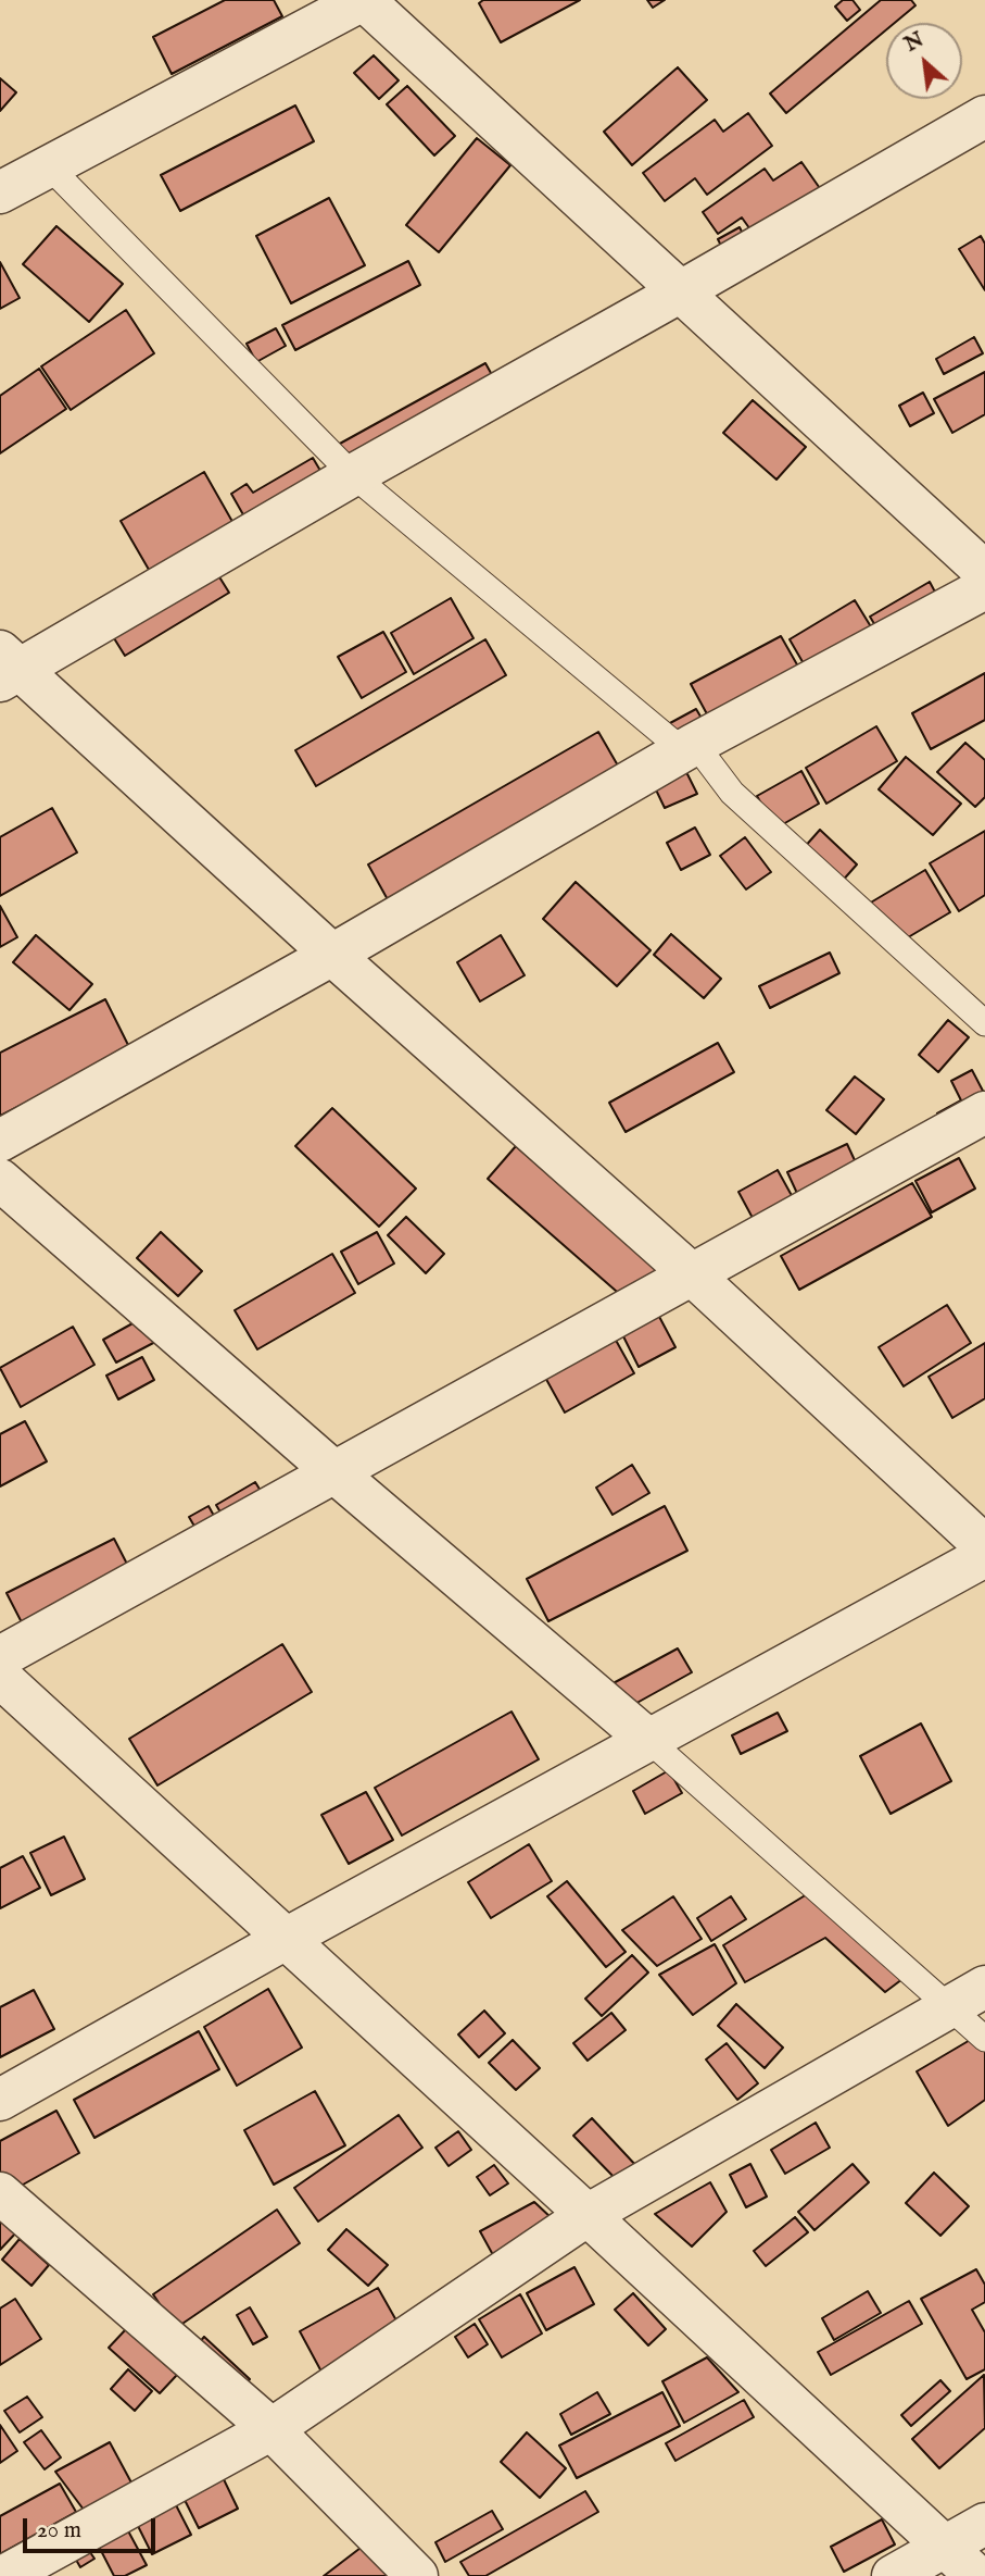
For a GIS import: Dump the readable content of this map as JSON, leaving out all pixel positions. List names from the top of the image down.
{
  "scale_bar": "20 m",
  "north": "top left"
}
